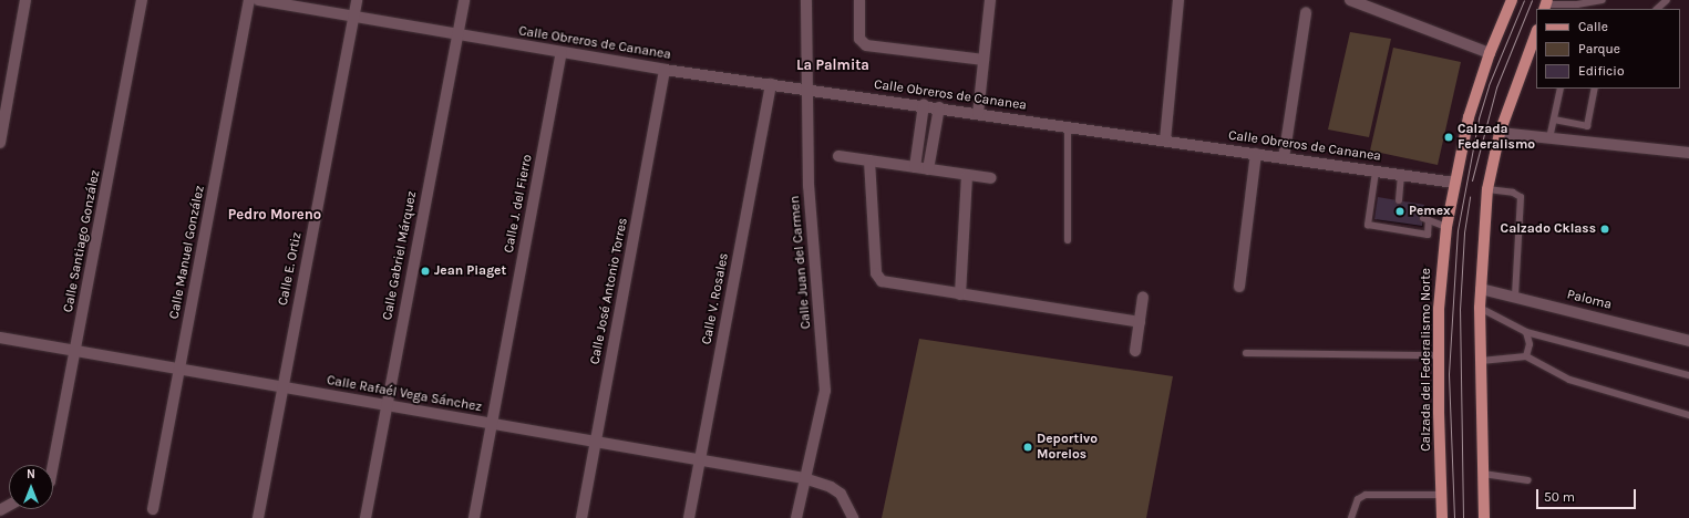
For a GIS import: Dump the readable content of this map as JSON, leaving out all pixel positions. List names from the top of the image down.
{
  "streets": {
    "main road": ["Calzada del Federalismo Norte"],
    "street": [
      "Calle Obreros de Cananea",
      "Calle J. del Fierro",
      "Calle Santiago González",
      "Calle Manuel González",
      "Calle Gabriel Márquez",
      "Calle Juan del Carmen",
      "Calle E. Ortiz",
      "Calle José Antonio Torres",
      "Calle V. Rosales",
      "Paloma",
      "Calle Rafaél Vega Sánchez"
    ]
  },
  "crossings": [
    ["Calle Obreros de Cananea", "Calle J. del Fierro"],
    ["Calle Obreros de Cananea", "Calle Gabriel Márquez"],
    ["Calle Obreros de Cananea", "Calle Juan del Carmen"],
    ["Calle Obreros de Cananea", "Calle E. Ortiz"],
    ["Calle Obreros de Cananea", "Calle José Antonio Torres"],
    ["Calle Obreros de Cananea", "Calle V. Rosales"],
    ["Calle Obreros de Cananea", "Calzada del Federalismo Norte"],
    ["Calle J. del Fierro", "Calle Rafaél Vega Sánchez"],
    ["Calle Santiago González", "Calle Rafaél Vega Sánchez"],
    ["Calle Manuel González", "Calle Rafaél Vega Sánchez"],
    ["Calle Gabriel Márquez", "Calle Rafaél Vega Sánchez"],
    ["Calle Juan del Carmen", "Calle Rafaél Vega Sánchez"],
    ["Calle E. Ortiz", "Calle Rafaél Vega Sánchez"],
    ["Calle José Antonio Torres", "Calle Rafaél Vega Sánchez"],
    ["Calle V. Rosales", "Calle Rafaél Vega Sánchez"]
  ],
  "districts": ["La Palmita", "Pedro Moreno"],
  "places": [
    "Calzada Federalismo",
    "Pemex",
    "Calzado Cklass",
    "Jean Piaget",
    "Deportivo Morelos"
  ],
  "legend": ["Calle", "Parque", "Edificio"],
  "scale_bar": "50 m",
  "north": "top"
}
